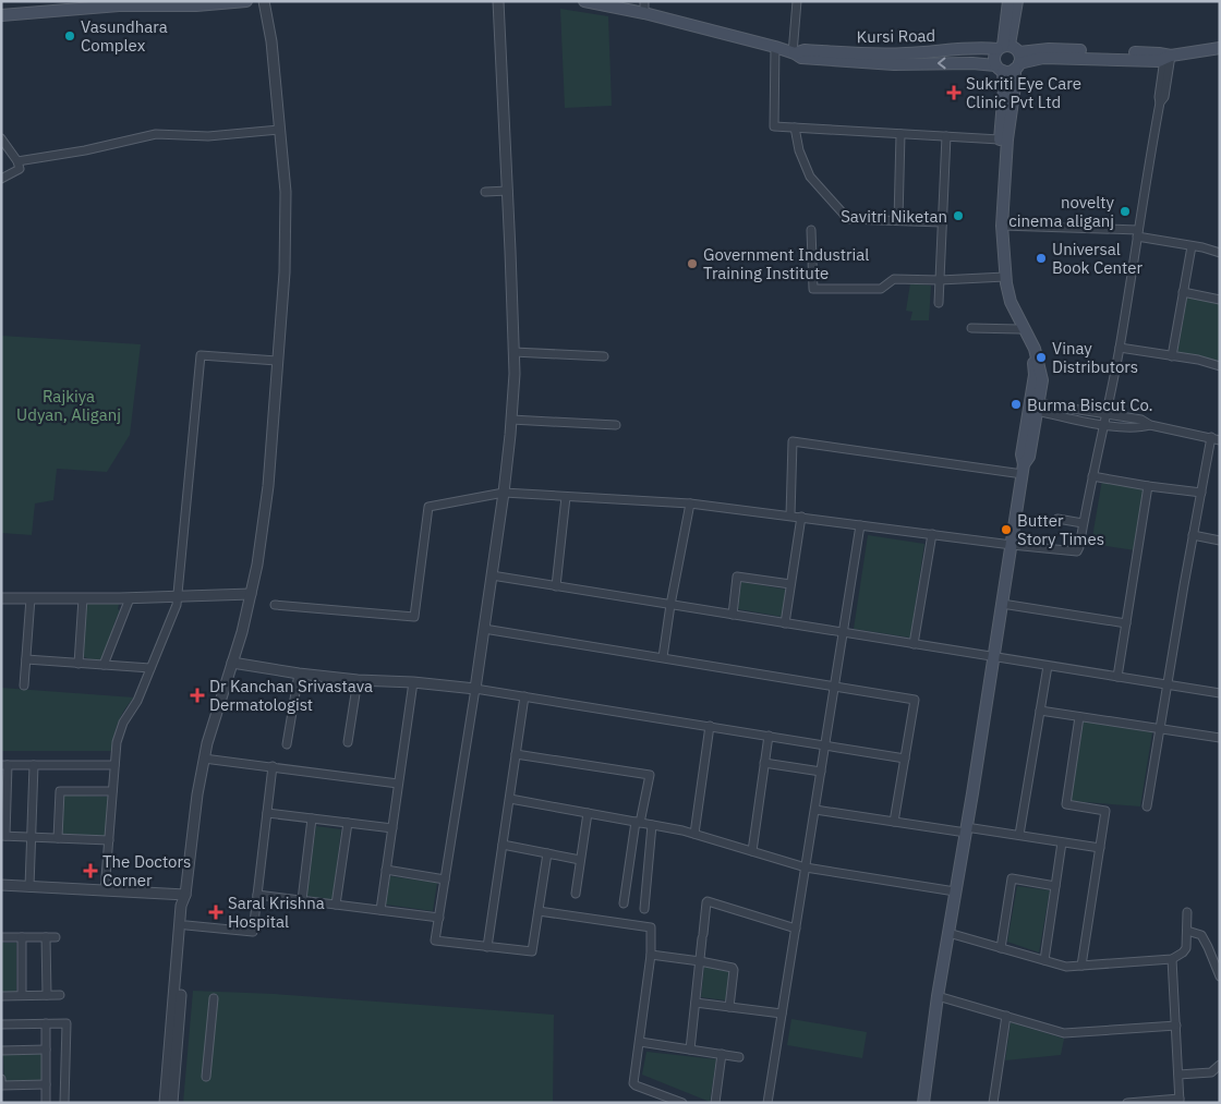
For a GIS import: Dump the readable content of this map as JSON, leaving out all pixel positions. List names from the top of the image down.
{
  "streets": {
    "main road": ["Kursi Road"]
  },
  "parks": ["Rajkiya Udyan, Aliganj"],
  "places": {
    "other": [
      "Vasundhara Complex",
      "novelty cinema aliganj",
      "Savitri Niketan",
      "Universal Book Center",
      "Government Industrial Training Institute",
      "Vinay Distributors",
      "Burma Biscut Co.",
      "Butter Story Times"
    ],
    "health": [
      "Sukriti Eye Care Clinic Pvt Ltd",
      "Dr Kanchan Srivastava Dermatologist",
      "The Doctors Corner",
      "Saral Krishna Hospital"
    ]
  }
}
